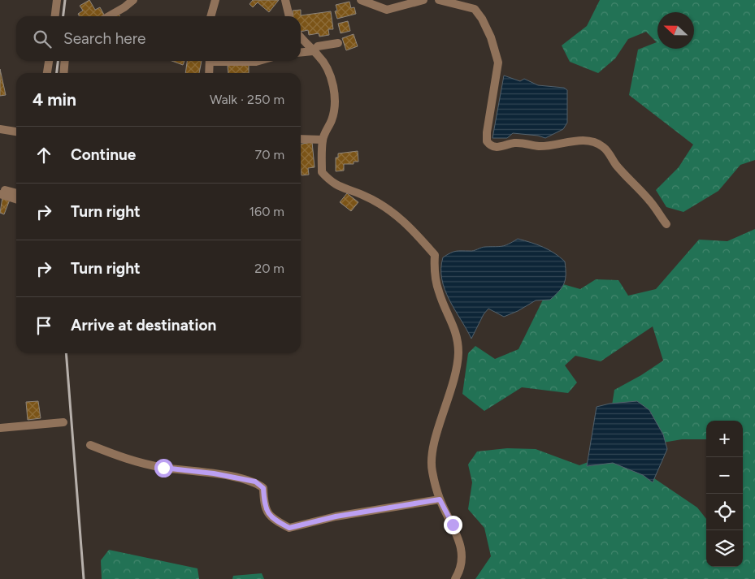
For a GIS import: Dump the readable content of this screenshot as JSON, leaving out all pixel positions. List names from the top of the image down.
{
  "north": "left",
  "page": {
    "search": "Search here",
    "heading": ["4 min", "Walk · 250 m"],
    "list": [
      ["Continue", "70 m"],
      ["Turn right", "160 m"],
      ["Turn right", "20 m"],
      "Arrive at destination"
    ],
    "map_buttons": ["+", "−"]
  }
}
